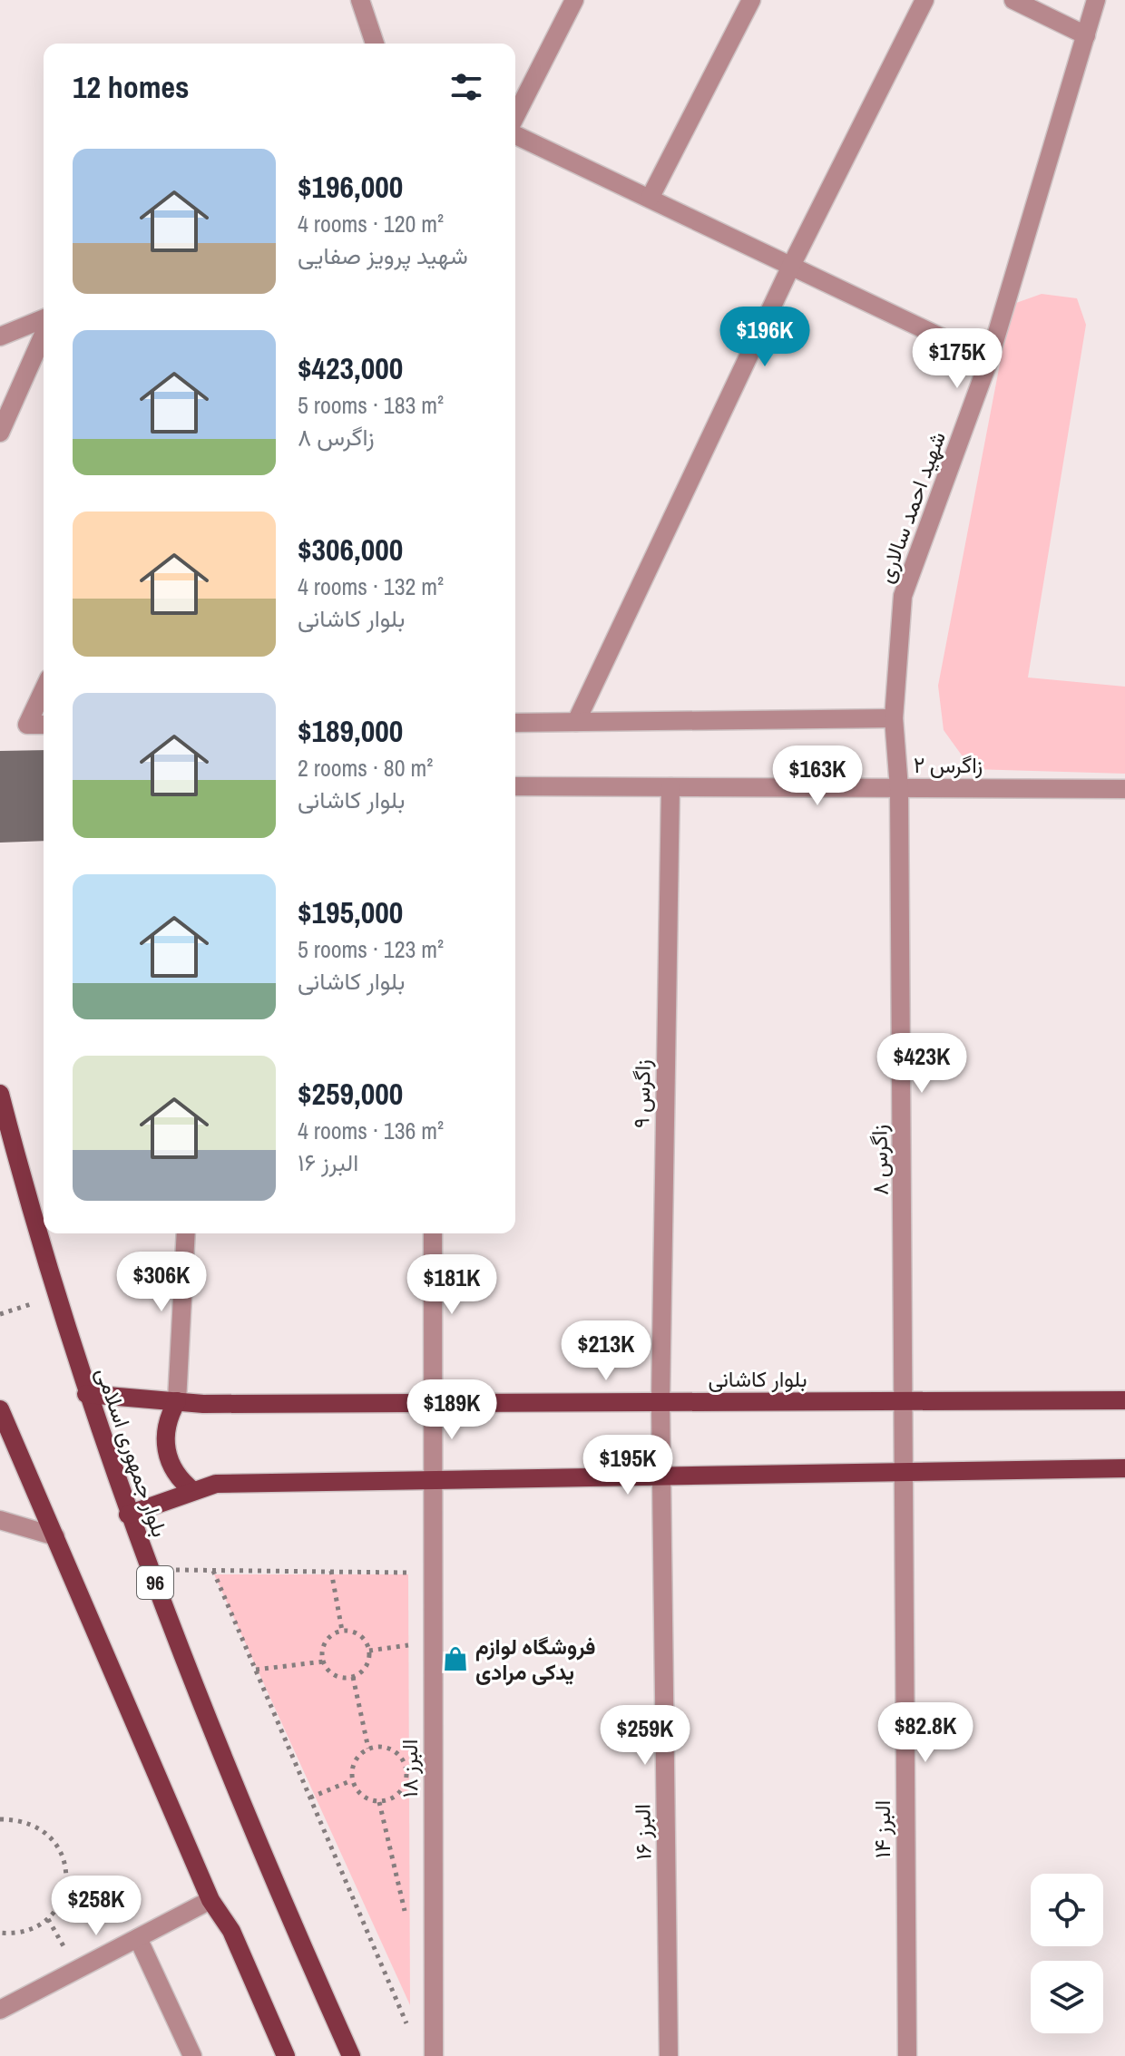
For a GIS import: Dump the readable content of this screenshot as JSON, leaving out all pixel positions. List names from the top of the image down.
{
  "streets": {
    "main road": ["بلوار کاشانی", "بلوار جمهوری اسلامی", "96"],
    "street": [
      "شهید احمد سالاری",
      "زاگرس ۲",
      "زاگرس ۹",
      "زاگرس ۸",
      "البرز ۱۸",
      "البرز ۱۴",
      "البرز ۱۶"
    ]
  },
  "crossings": [
    ["شهید احمد سالاری", "زاگرس ۲"],
    ["شهید احمد سالاری", "زاگرس ۸"],
    ["زاگرس ۲", "زاگرس ۹"],
    ["زاگرس ۲", "زاگرس ۸"],
    ["زاگرس ۹", "بلوار کاشانی"],
    ["زاگرس ۹", "البرز ۱۶"],
    ["زاگرس ۸", "بلوار کاشانی"],
    ["زاگرس ۸", "البرز ۱۴"],
    ["بلوار کاشانی", "بلوار جمهوری اسلامی"],
    ["بلوار کاشانی", "البرز ۱۸"]
  ],
  "places": {
    "shop": ["فروشگاه لوازم یدکی مرادی"]
  },
  "page": {
    "heading": "12 homes",
    "list": [
      {
        "name": "$196,000",
        "note": "4 rooms · 120 m² · شهید پرویز صفایی"
      },
      {
        "name": "$423,000",
        "note": "5 rooms · 183 m² · زاگرس ۸"
      },
      {
        "name": "$306,000",
        "note": "4 rooms · 132 m² · بلوار کاشانی"
      },
      {
        "name": "$189,000",
        "note": "2 rooms · 80 m² · بلوار کاشانی"
      },
      {
        "name": "$195,000",
        "note": "5 rooms · 123 m² · بلوار کاشانی"
      },
      {
        "name": "$259,000",
        "note": "4 rooms · 136 m² · البرز ۱۶"
      }
    ],
    "price": [
      "$196K",
      "$175K",
      "$163K",
      "$423K",
      "$306K",
      "$181K",
      "$213K",
      "$189K",
      "$195K",
      "$82.8K",
      "$259K",
      "$258K"
    ]
  }
}
